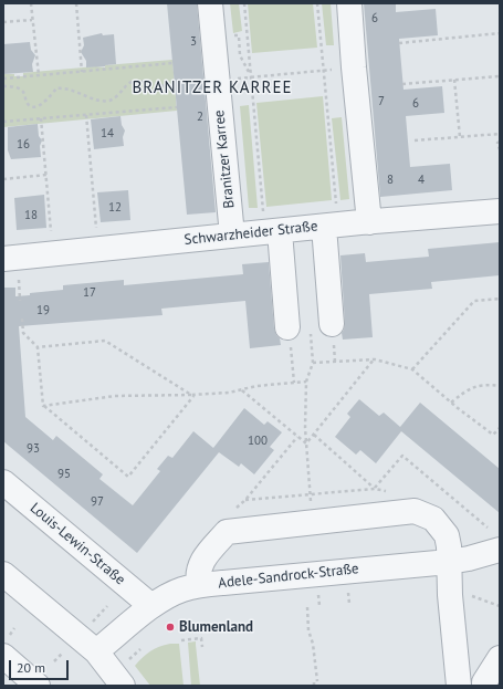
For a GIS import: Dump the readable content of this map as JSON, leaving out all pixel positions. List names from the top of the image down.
{
  "streets": {
    "street": [
      "Branitzer Karree",
      "Schwarzheider Straße",
      "Louis-Lewin-Straße",
      "Adele-Sandrock-Straße"
    ]
  },
  "crossings": [
    ["Branitzer Karree", "Schwarzheider Straße"],
    ["Louis-Lewin-Straße", "Adele-Sandrock-Straße"]
  ],
  "districts": ["BRANITZER KARREE"],
  "places": ["Blumenland"],
  "house_numbers": [
    "6",
    "3",
    "7",
    "6",
    "2",
    "14",
    "16",
    "8",
    "4",
    "12",
    "18",
    "17",
    "19",
    "100",
    "93",
    "95",
    "97"
  ],
  "scale_bar": "20 m"
}
